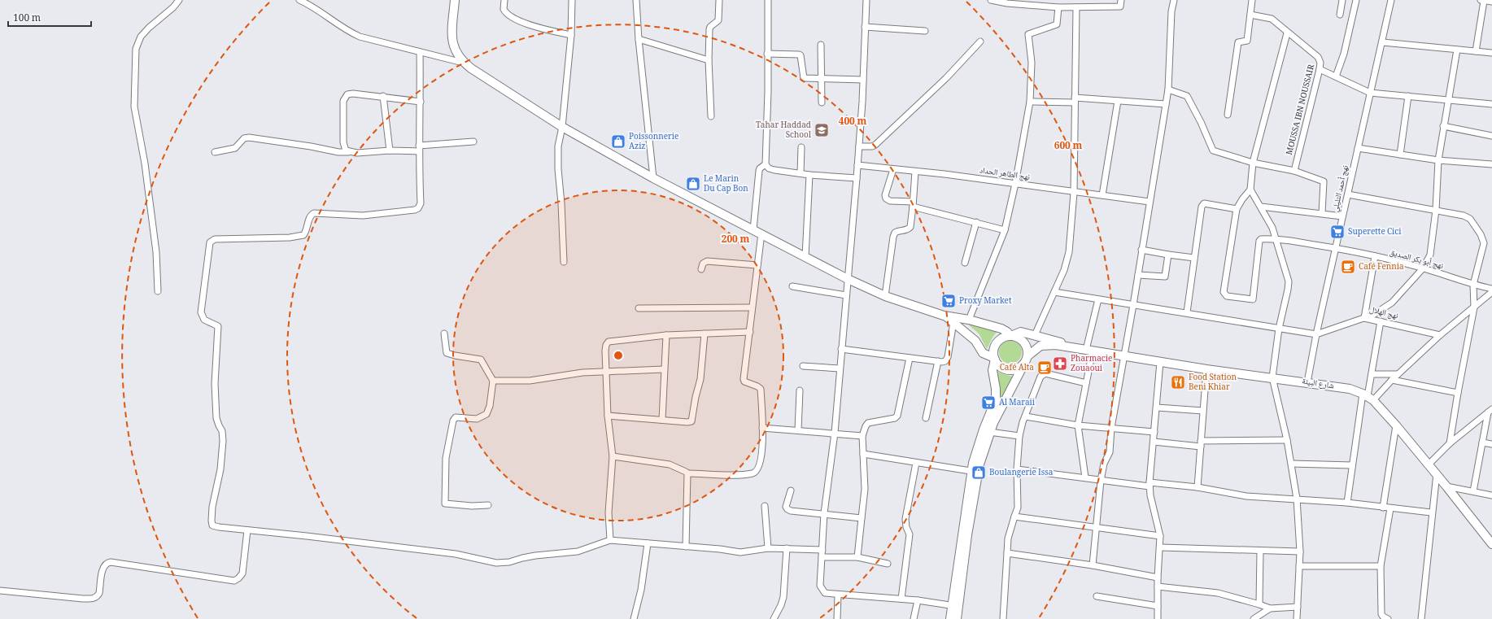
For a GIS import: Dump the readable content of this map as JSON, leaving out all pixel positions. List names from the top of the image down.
{
  "streets": {
    "street": [
      "MOUSSA IBN NOUSSAIR",
      "نهج الطاهر الحداد",
      "نهج أحمد التليلي",
      "نهج أبو بكر الصديق",
      "نهج الهلال",
      "شارع البيئة"
    ]
  },
  "crossings": [
    ["نهج أحمد التليلي", "نهج أبو بكر الصديق"],
    ["نهج أحمد التليلي", "شارع البيئة"],
    ["نهج أبو بكر الصديق", "نهج الهلال"]
  ],
  "places": {
    "school or university": ["Tahar Haddad School"],
    "shop": ["Poissonnerie Aziz", "Le Marin Du Cap Bon", "Boulangerie Issa"],
    "supermarket": ["Superette Cici", "Proxy Market", "Al Maraii"],
    "cafe": ["Café Fennia", "Café Alta"],
    "pharmacy": ["Pharmacie Zouaoui"],
    "restaurant": ["Food Station Beni Khiar"]
  },
  "scale_bar": "100 m",
  "rings": ["400 m", "600 m", "200 m"]
}
